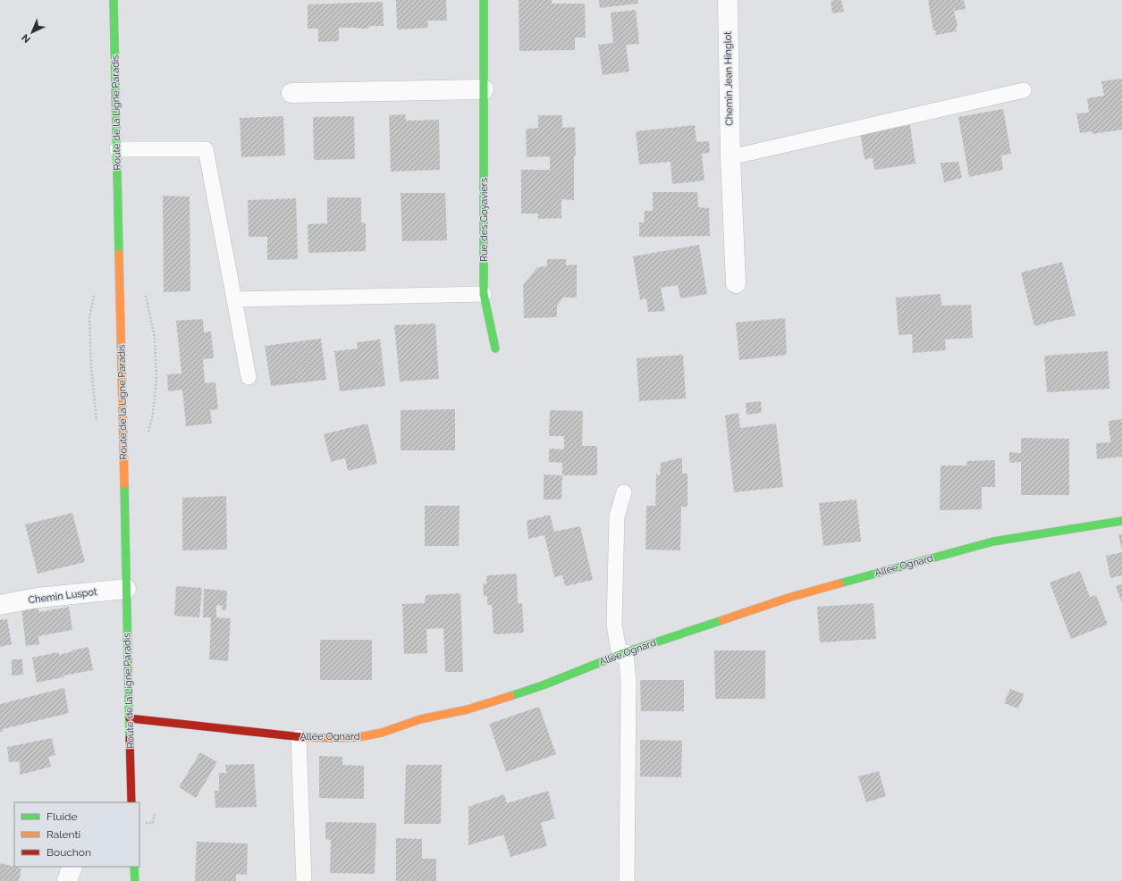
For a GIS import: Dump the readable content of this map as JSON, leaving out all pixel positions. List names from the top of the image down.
{
  "streets": {
    "street": [
      "Chemin Jean Hinglot",
      "Route de la Ligne Paradis",
      "Rue des Goyaviers",
      "Allée Ognard",
      "Chemin Luspot"
    ]
  },
  "crossings": [
    ["Route de la Ligne Paradis", "Allée Ognard"],
    ["Route de la Ligne Paradis", "Chemin Luspot"]
  ],
  "legend": ["Fluide", "Ralenti", "Bouchon"],
  "north": "bottom left"
}
